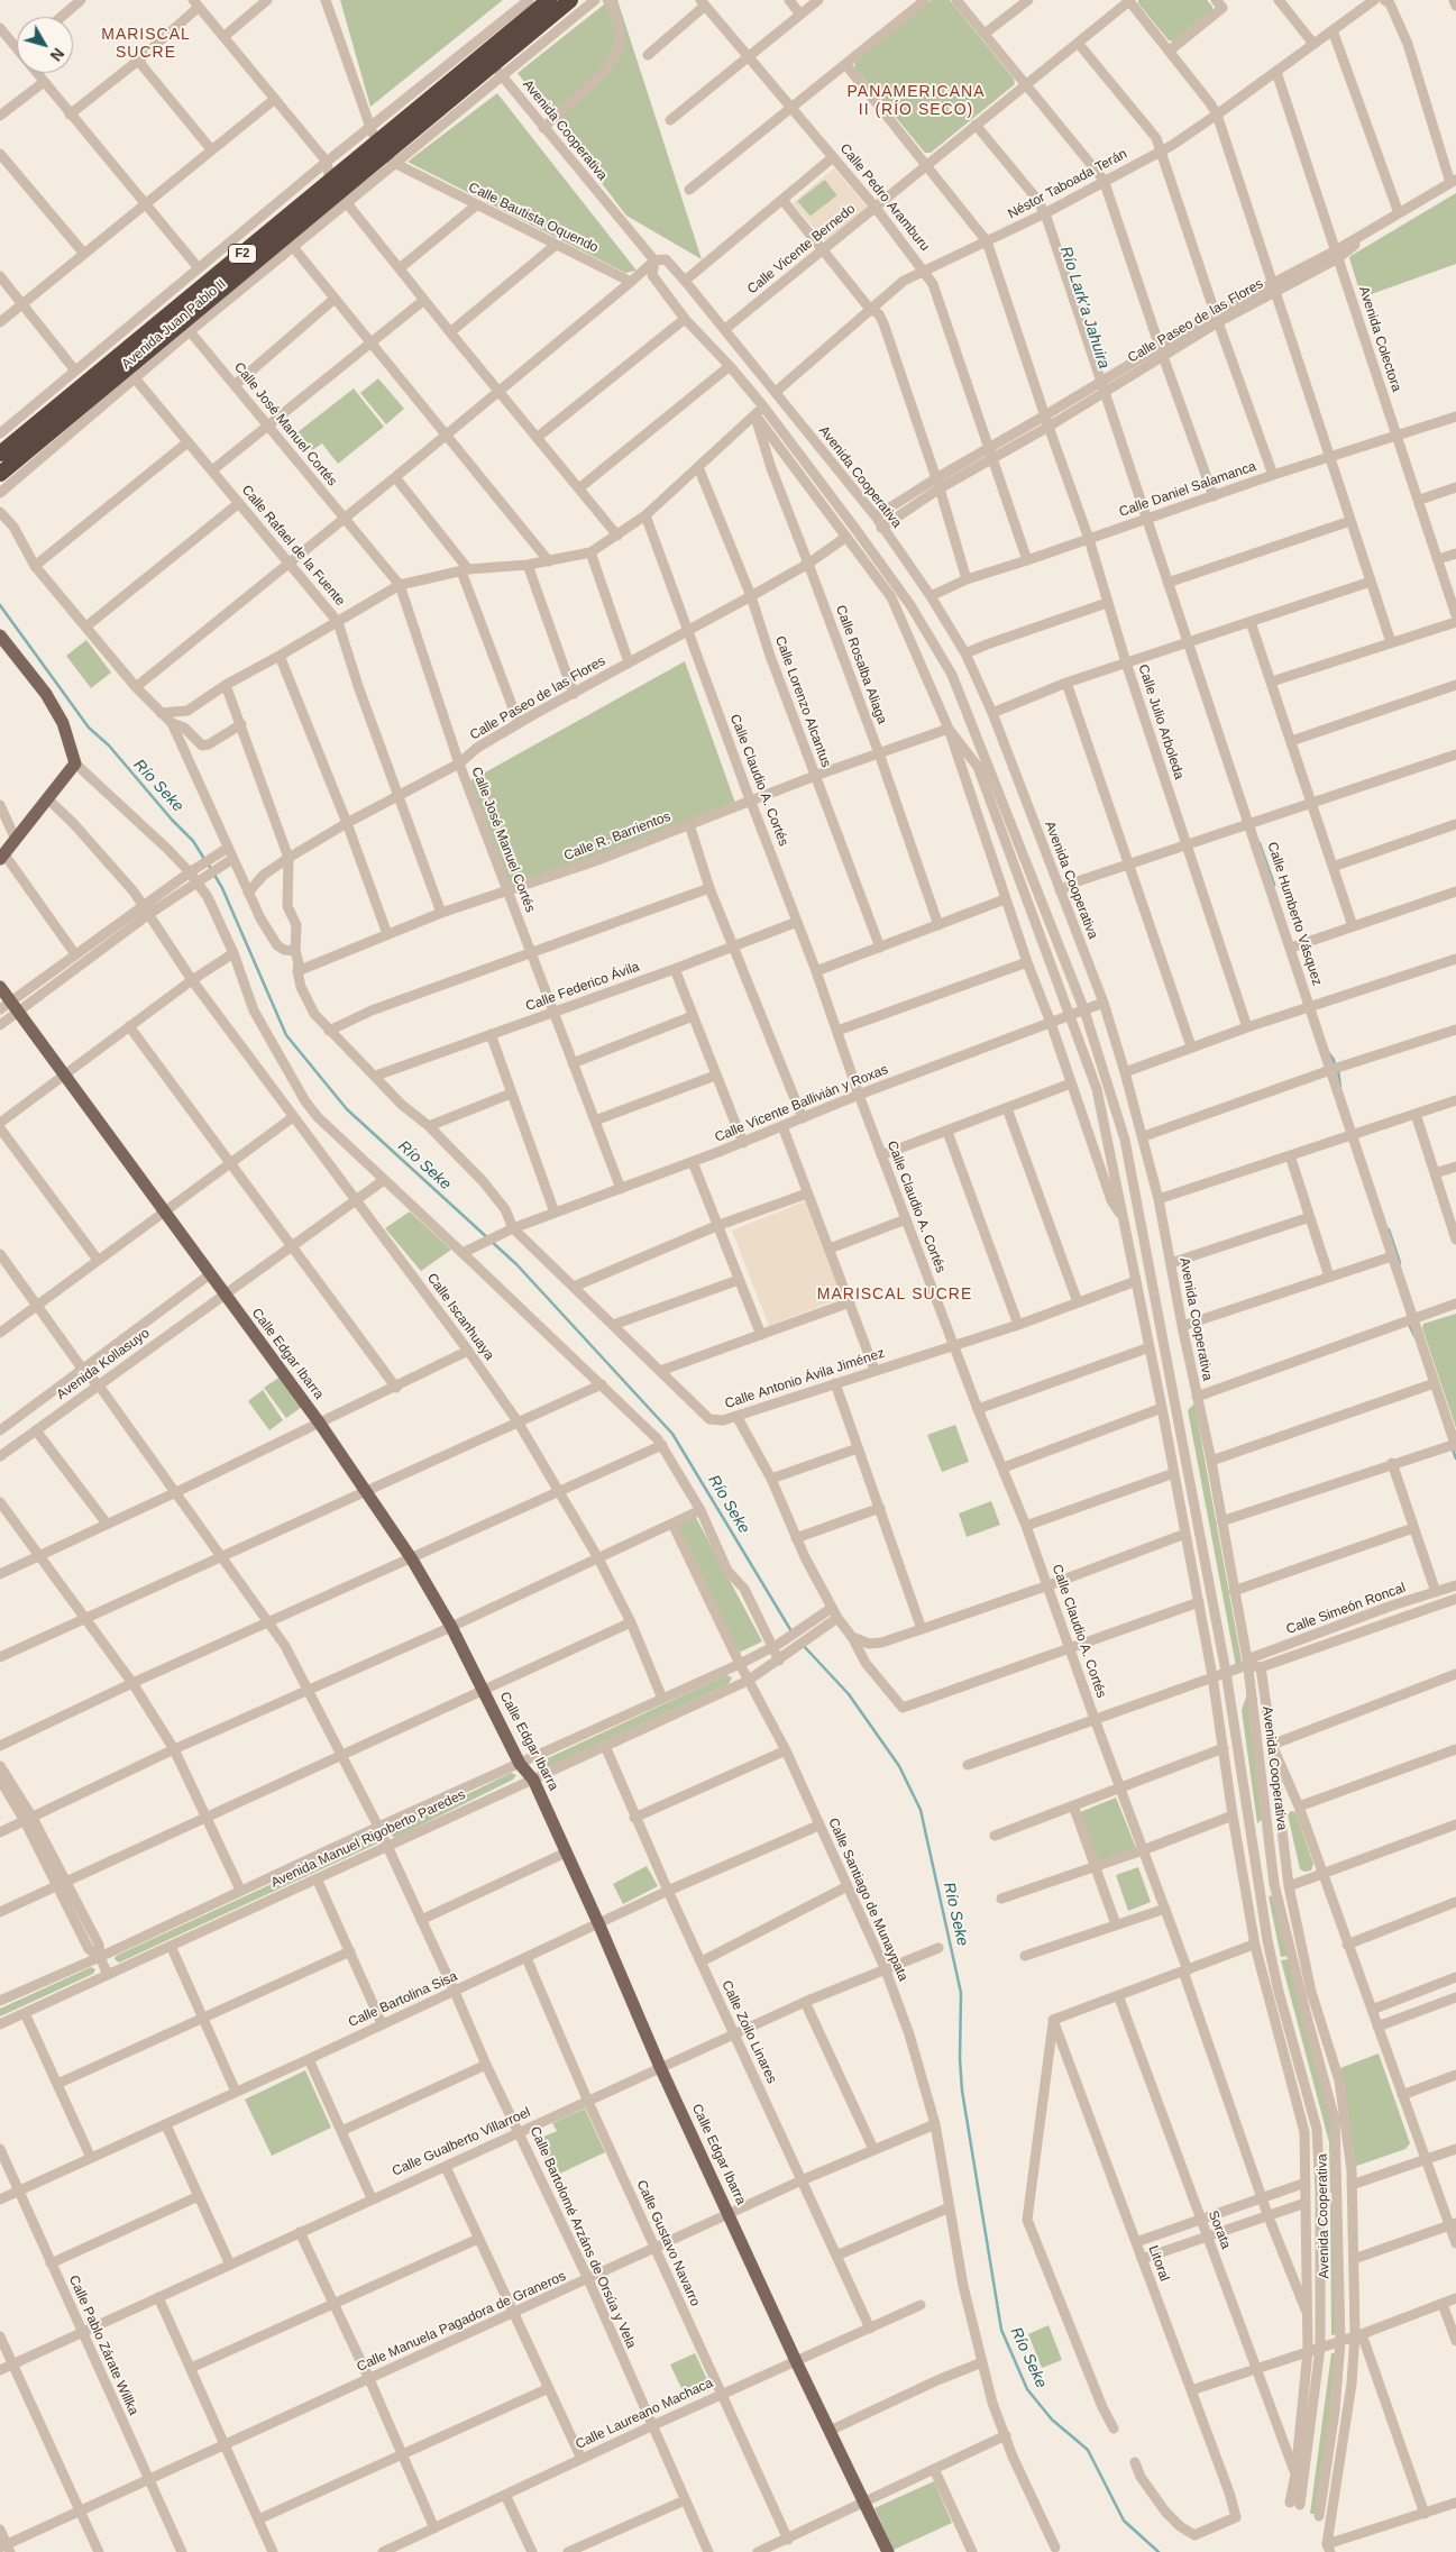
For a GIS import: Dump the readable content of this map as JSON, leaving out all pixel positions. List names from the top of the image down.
{
  "streets": {
    "highway": ["F2", "Avenida Juan Pablo II"],
    "main road": ["Calle Edgar Ibarra"],
    "street": [
      "Avenida Cooperativa",
      "Néstor Taboada Terán",
      "Calle Pedro Aramburu",
      "Calle Bautista Oquendo",
      "Calle Vicente Bernedo",
      "Calle Paseo de las Flores",
      "Avenida Colectora",
      "Calle José Manuel Cortés",
      "Calle Daniel Salamanca",
      "Calle Rafael de la Fuente",
      "Calle Rosalba Aliaga",
      "Calle Lorenzo Alcantus",
      "Calle Julio Arboleda",
      "Calle Claudio A. Cortés",
      "Calle R. Barrientos",
      "Calle Humberto Vásquez",
      "Calle Federico Ávila",
      "Calle Vicente Ballivián y Roxas",
      "Calle Iscanhuaya",
      "Avenida Kollasuyo",
      "Calle Antonio Ávila Jiménez",
      "Calle Simeón Roncal",
      "Avenida Manuel Rigoberto Paredes",
      "Calle Santiago de Munaypata",
      "Calle Bartolina Sisa",
      "Calle Zoilo Linares",
      "Calle Gualberto Villarroel",
      "Sorata",
      "Calle Bartolomé Arzáns de Orsúa y Vela",
      "Calle Gustavo Navarro",
      "Litoral",
      "Calle Manuela Pagadora de Graneros",
      "Calle Pablo Zárate Willka",
      "Calle Laureano Machaca"
    ]
  },
  "crossings": [
    ["Avenida Cooperativa", "Néstor Taboada Terán"],
    ["Avenida Cooperativa", "Calle Vicente Bernedo"],
    ["Avenida Cooperativa", "F2"],
    ["Avenida Cooperativa", "Calle Paseo de las Flores"],
    ["Avenida Cooperativa", "Avenida Juan Pablo II"],
    ["Avenida Cooperativa", "Calle Daniel Salamanca"],
    ["Avenida Cooperativa", "Calle Vicente Ballivián y Roxas"],
    ["Avenida Cooperativa", "Calle Simeón Roncal"],
    ["Néstor Taboada Terán", "Calle Pedro Aramburu"],
    ["Néstor Taboada Terán", "Avenida Colectora"],
    ["Néstor Taboada Terán", "Calle Julio Arboleda"],
    ["Néstor Taboada Terán", "Calle Humberto Vásquez"],
    ["Calle Pedro Aramburu", "Calle Vicente Bernedo"],
    ["Calle Pedro Aramburu", "Calle Paseo de las Flores"],
    ["Calle Bautista Oquendo", "Avenida Juan Pablo II"],
    ["Calle Vicente Bernedo", "Calle Julio Arboleda"],
    ["Calle Vicente Bernedo", "Calle Humberto Vásquez"],
    ["F2", "Avenida Juan Pablo II"],
    ["Calle Paseo de las Flores", "Avenida Colectora"],
    ["Calle Paseo de las Flores", "Calle José Manuel Cortés"],
    ["Calle Paseo de las Flores", "Calle Rafael de la Fuente"],
    ["Calle Paseo de las Flores", "Calle Rosalba Aliaga"],
    ["Calle Paseo de las Flores", "Calle Lorenzo Alcantus"],
    ["Calle Paseo de las Flores", "Calle Julio Arboleda"],
    ["Calle Paseo de las Flores", "Calle Claudio A. Cortés"],
    ["Calle Paseo de las Flores", "Calle Humberto Vásquez"],
    ["Calle Paseo de las Flores", "Calle Antonio Ávila Jiménez"],
    ["Avenida Juan Pablo II", "Calle José Manuel Cortés"],
    ["Avenida Juan Pablo II", "Calle Rafael de la Fuente"],
    ["Avenida Colectora", "Calle Daniel Salamanca"],
    ["Calle José Manuel Cortés", "Calle R. Barrientos"],
    ["Calle José Manuel Cortés", "Calle Federico Ávila"],
    ["Calle José Manuel Cortés", "Calle Vicente Ballivián y Roxas"],
    ["Calle Daniel Salamanca", "Calle Julio Arboleda"],
    ["Calle Daniel Salamanca", "Calle Humberto Vásquez"],
    ["Calle Rafael de la Fuente", "Calle R. Barrientos"],
    ["Calle Rosalba Aliaga", "Calle R. Barrientos"],
    ["Calle Lorenzo Alcantus", "Calle R. Barrientos"],
    ["Calle Claudio A. Cortés", "Calle R. Barrientos"],
    ["Calle Claudio A. Cortés", "Calle Federico Ávila"],
    ["Calle Claudio A. Cortés", "Calle Vicente Ballivián y Roxas"],
    ["Calle Claudio A. Cortés", "Calle Antonio Ávila Jiménez"],
    ["Calle R. Barrientos", "Calle Antonio Ávila Jiménez"],
    ["Calle Federico Ávila", "Calle Antonio Ávila Jiménez"],
    ["Calle Vicente Ballivián y Roxas", "Calle Antonio Ávila Jiménez"],
    ["Calle Iscanhuaya", "Avenida Kollasuyo"],
    ["Calle Iscanhuaya", "Avenida Manuel Rigoberto Paredes"],
    ["Calle Edgar Ibarra", "Avenida Kollasuyo"],
    ["Calle Edgar Ibarra", "Avenida Manuel Rigoberto Paredes"],
    ["Calle Edgar Ibarra", "Calle Bartolina Sisa"],
    ["Calle Edgar Ibarra", "Calle Gualberto Villarroel"],
    ["Calle Edgar Ibarra", "Calle Manuela Pagadora de Graneros"],
    ["Calle Edgar Ibarra", "Calle Laureano Machaca"],
    ["Avenida Kollasuyo", "Calle Bartolomé Arzáns de Orsúa y Vela"],
    ["Avenida Manuel Rigoberto Paredes", "Calle Santiago de Munaypata"],
    ["Avenida Manuel Rigoberto Paredes", "Calle Zoilo Linares"],
    ["Avenida Manuel Rigoberto Paredes", "Calle Bartolomé Arzáns de Orsúa y Vela"],
    ["Calle Santiago de Munaypata", "Calle Bartolina Sisa"],
    ["Calle Santiago de Munaypata", "Calle Gualberto Villarroel"],
    ["Calle Santiago de Munaypata", "Calle Manuela Pagadora de Graneros"],
    ["Calle Bartolina Sisa", "Calle Zoilo Linares"],
    ["Calle Bartolina Sisa", "Calle Bartolomé Arzáns de Orsúa y Vela"],
    ["Calle Bartolina Sisa", "Calle Gustavo Navarro"],
    ["Calle Bartolina Sisa", "Calle Pablo Zárate Willka"],
    ["Calle Zoilo Linares", "Calle Gualberto Villarroel"],
    ["Calle Zoilo Linares", "Calle Manuela Pagadora de Graneros"],
    ["Calle Zoilo Linares", "Calle Laureano Machaca"],
    ["Calle Gualberto Villarroel", "Calle Bartolomé Arzáns de Orsúa y Vela"],
    ["Calle Gualberto Villarroel", "Calle Gustavo Navarro"],
    ["Calle Gualberto Villarroel", "Calle Pablo Zárate Willka"],
    ["Calle Bartolomé Arzáns de Orsúa y Vela", "Calle Manuela Pagadora de Graneros"],
    ["Calle Bartolomé Arzáns de Orsúa y Vela", "Calle Laureano Machaca"],
    ["Calle Gustavo Navarro", "Calle Manuela Pagadora de Graneros"],
    ["Calle Gustavo Navarro", "Calle Laureano Machaca"],
    ["Calle Manuela Pagadora de Graneros", "Calle Pablo Zárate Willka"]
  ],
  "districts": ["MARISCAL SUCRE", "PANAMERICANA II (RÍO SECO)", "MARISCAL SUCRE"],
  "water": ["Río Lark’a Jahuira", "Río Seke"],
  "north": "bottom right"
}
